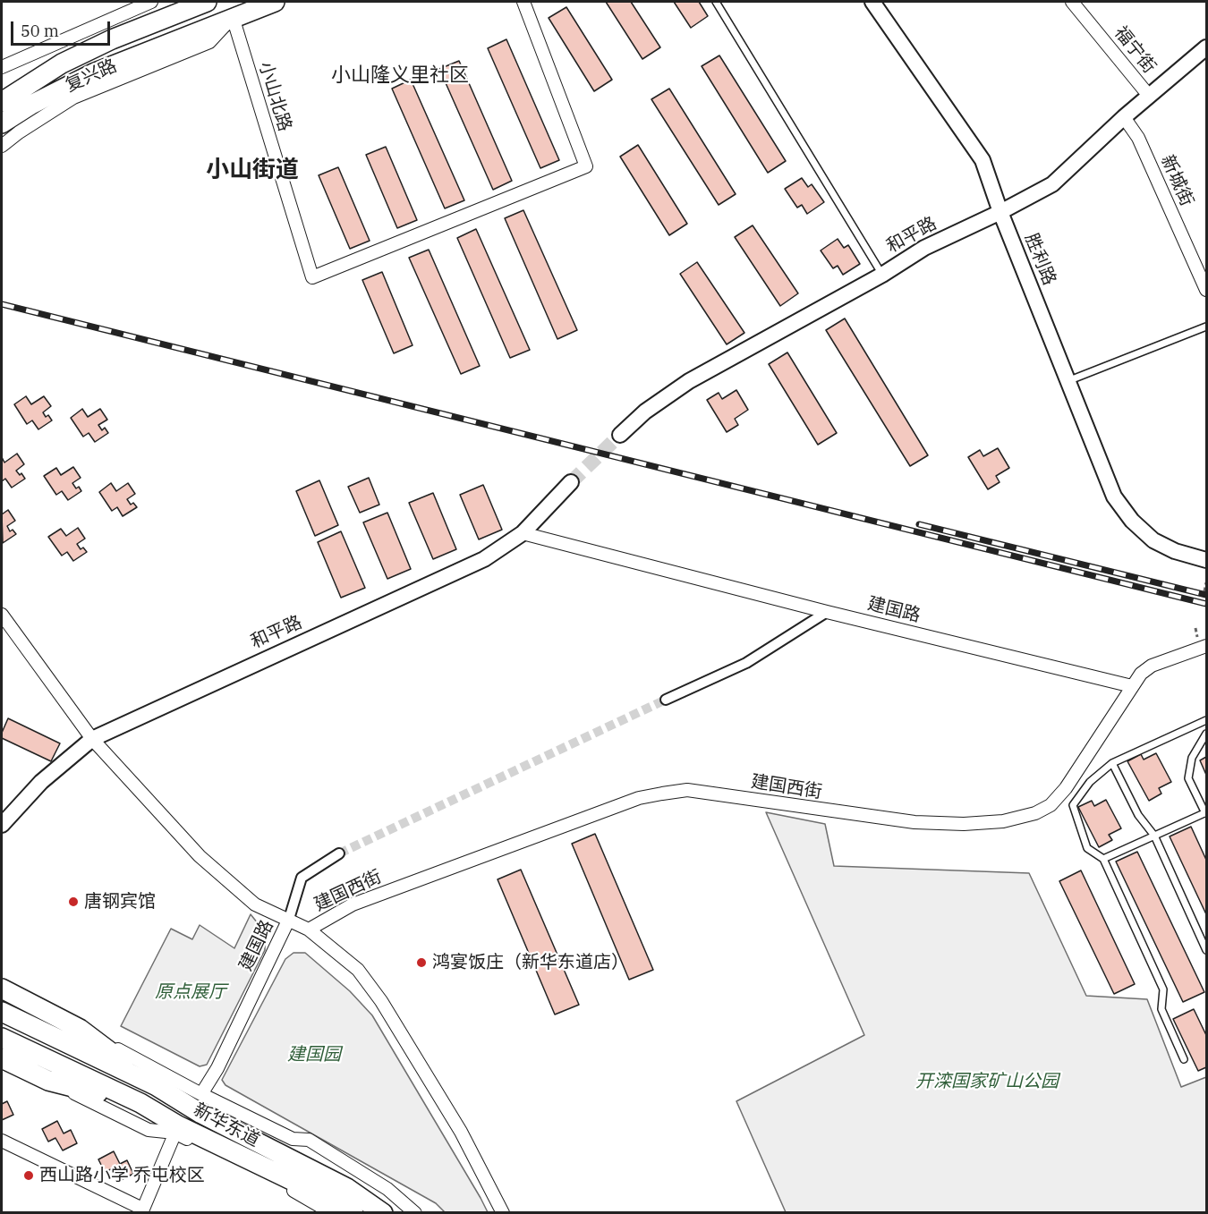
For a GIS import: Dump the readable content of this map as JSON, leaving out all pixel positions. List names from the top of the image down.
{
  "streets": {
    "main road": ["复兴路", "新华东道"],
    "street": [
      "福宁街",
      "小山北路",
      "新城街",
      "和平路",
      "胜利路",
      "建国路",
      "建国西街"
    ]
  },
  "crossings": [
    ["福宁街", "和平路"],
    ["复兴路", "小山北路"],
    ["新城街", "和平路"],
    ["和平路", "胜利路"],
    ["和平路", "建国路"],
    ["建国路", "建国西街"]
  ],
  "districts": ["小山隆义里社区", "小山街道"],
  "parks": ["原点展厅", "建国园", "开滦国家矿山公园"],
  "places": ["唐钢宾馆", "鸿宴饭庄（新华东道店）", "西山路小学 乔屯校区"],
  "scale_bar": "50 m"
}
